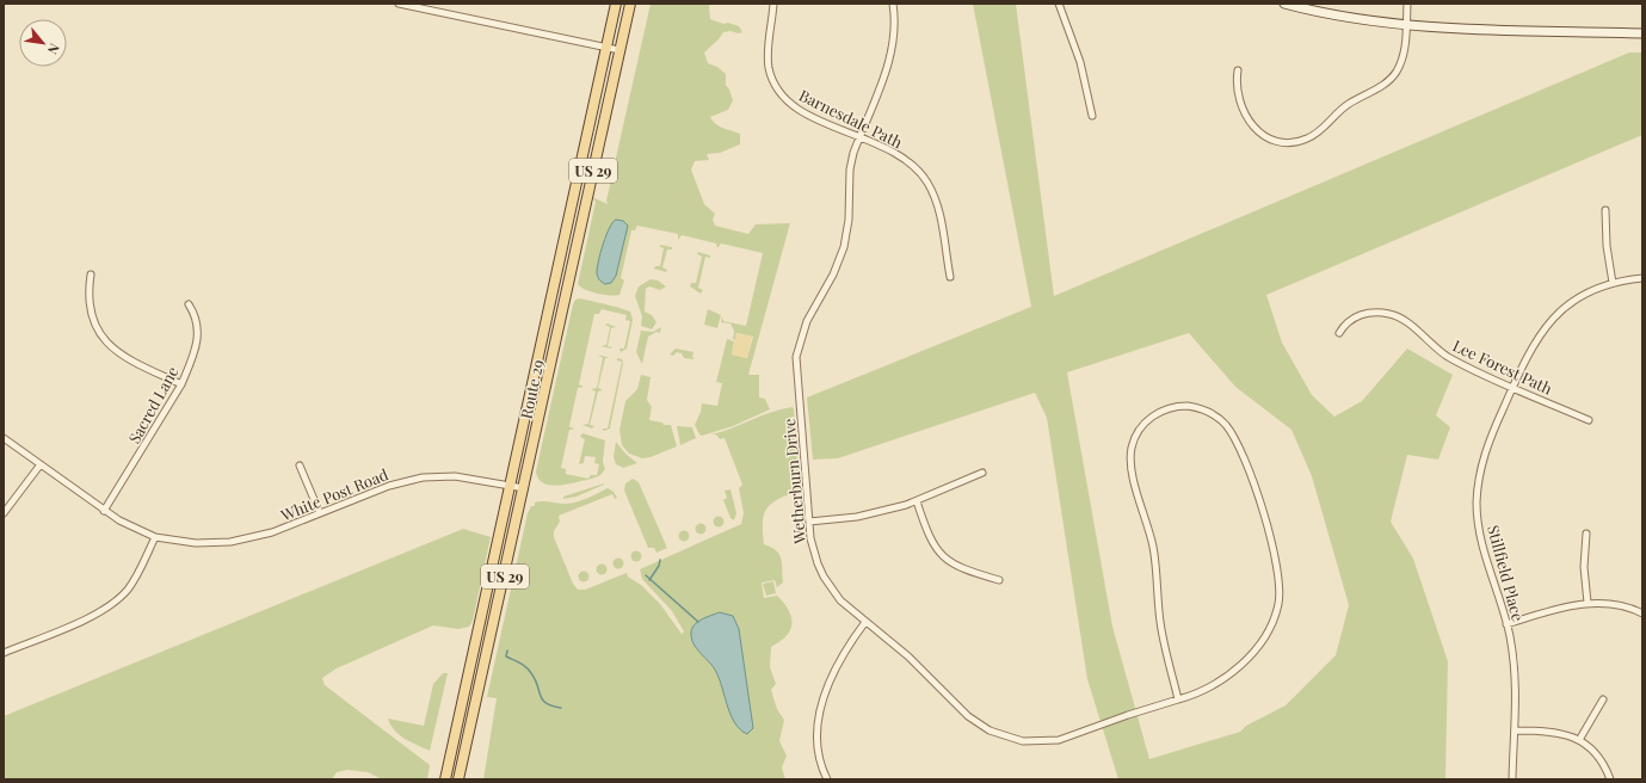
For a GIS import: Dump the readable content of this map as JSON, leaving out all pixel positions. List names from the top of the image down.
{
  "streets": {
    "main road": ["US 29", "Route 29"],
    "street": [
      "Barnesdale Path",
      "Lee Forest Path",
      "Sacred Lane",
      "Wetherburn Drive",
      "White Post Road",
      "Stillfield Place"
    ]
  },
  "crossings": [
    ["Barnesdale Path", "Wetherburn Drive"],
    ["Lee Forest Path", "Stillfield Place"],
    ["Route 29", "White Post Road"],
    ["Sacred Lane", "White Post Road"]
  ],
  "north": "bottom right"
}
